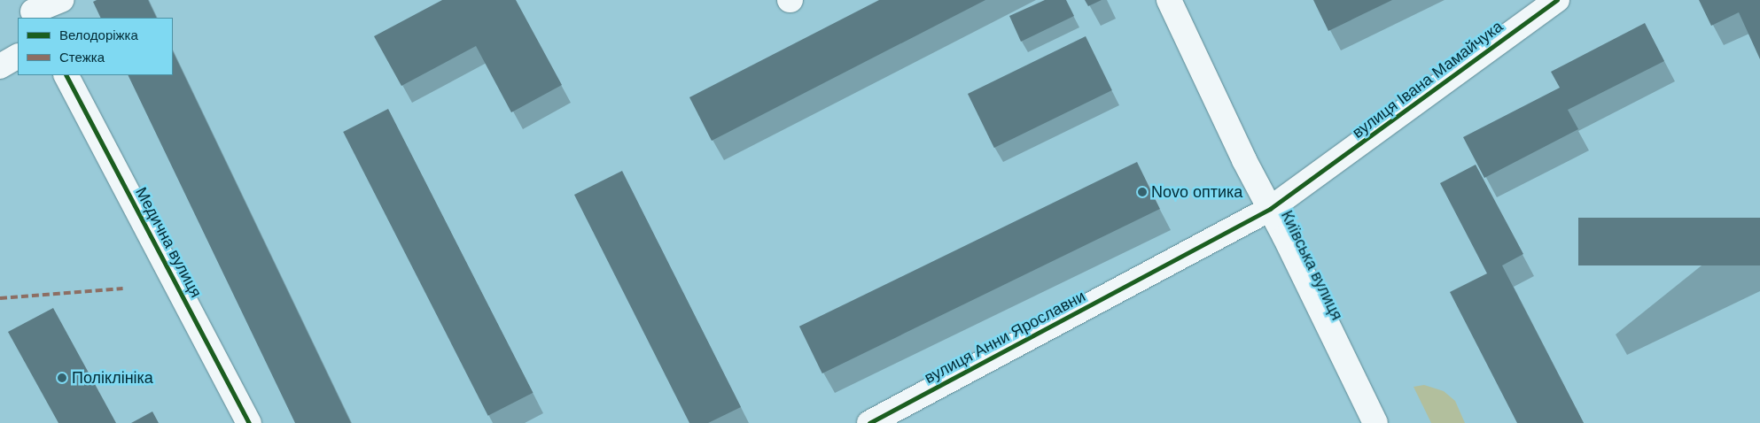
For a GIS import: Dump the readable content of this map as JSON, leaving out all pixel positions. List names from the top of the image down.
{
  "streets": {
    "street": [
      "вулиця Івана Мамайчука",
      "Медична вулиця",
      "Київська вулиця",
      "вулиця Анни Ярославни"
    ]
  },
  "crossings": [
    ["вулиця Івана Мамайчука", "Київська вулиця"],
    ["вулиця Івана Мамайчука", "вулиця Анни Ярославни"],
    ["Київська вулиця", "вулиця Анни Ярославни"]
  ],
  "places": ["Novo оптика", "Поліклініка"],
  "legend": ["Велодоріжка", "Стежка"]
}
